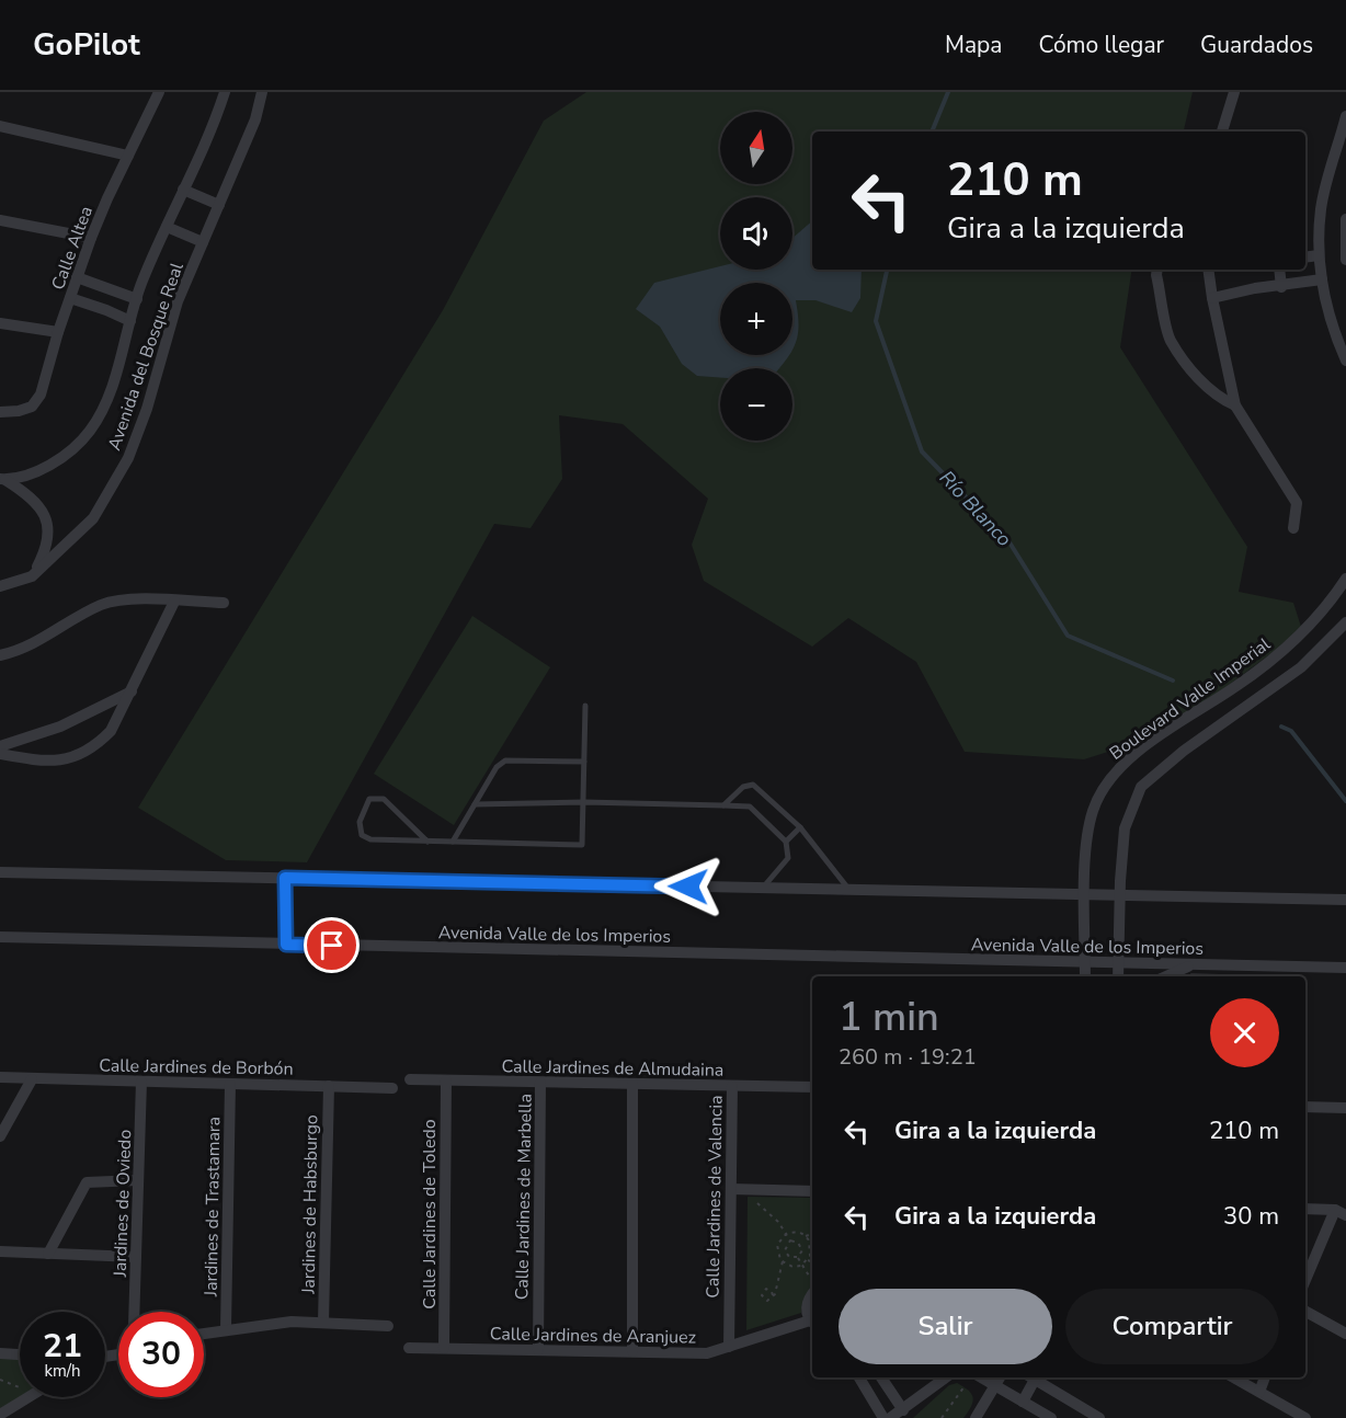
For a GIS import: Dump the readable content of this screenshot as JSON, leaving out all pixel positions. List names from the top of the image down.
{
  "streets": {
    "street": [
      "Calle Altea",
      "Avenida del Bosque Real",
      "Boulevard Valle Imperial",
      "Avenida Valle de los Imperios",
      "Calle Jardines de Borbón",
      "Calle Jardines de Almudaina",
      "Calle Jardines de Marbella",
      "Calle Jardines de Valencia",
      "Jardines de Oviedo",
      "Jardines de Habsburgo",
      "Jardines de Trastamara",
      "Calle Jardines de Toledo",
      "Calle Jardines de Aranjuez"
    ]
  },
  "crossings": [
    ["Boulevard Valle Imperial", "Avenida Valle de los Imperios"],
    ["Calle Jardines de Borbón", "Jardines de Oviedo"],
    ["Calle Jardines de Borbón", "Jardines de Habsburgo"],
    ["Calle Jardines de Borbón", "Jardines de Trastamara"],
    ["Calle Jardines de Almudaina", "Calle Jardines de Marbella"],
    ["Calle Jardines de Almudaina", "Calle Jardines de Valencia"],
    ["Calle Jardines de Almudaina", "Calle Jardines de Toledo"],
    ["Calle Jardines de Marbella", "Calle Jardines de Aranjuez"],
    ["Calle Jardines de Valencia", "Calle Jardines de Aranjuez"],
    ["Calle Jardines de Toledo", "Calle Jardines de Aranjuez"]
  ],
  "water": ["Río Blanco"],
  "north": "top",
  "page": {
    "header": "GoPilot",
    "nav": ["Mapa", "Cómo llegar", "Guardados"],
    "map_buttons": ["+", "−"],
    "turn": ["210 m", "Gira a la izquierda"],
    "heading": ["1 min", "260 m · 19:21"],
    "list": [
      {
        "name": "Gira a la izquierda",
        "value": "210 m"
      },
      {
        "name": "Gira a la izquierda",
        "value": "30 m"
      }
    ],
    "buttons": ["Salir", "Compartir"],
    "speed": "21 km/h",
    "limit": "30"
  }
}
